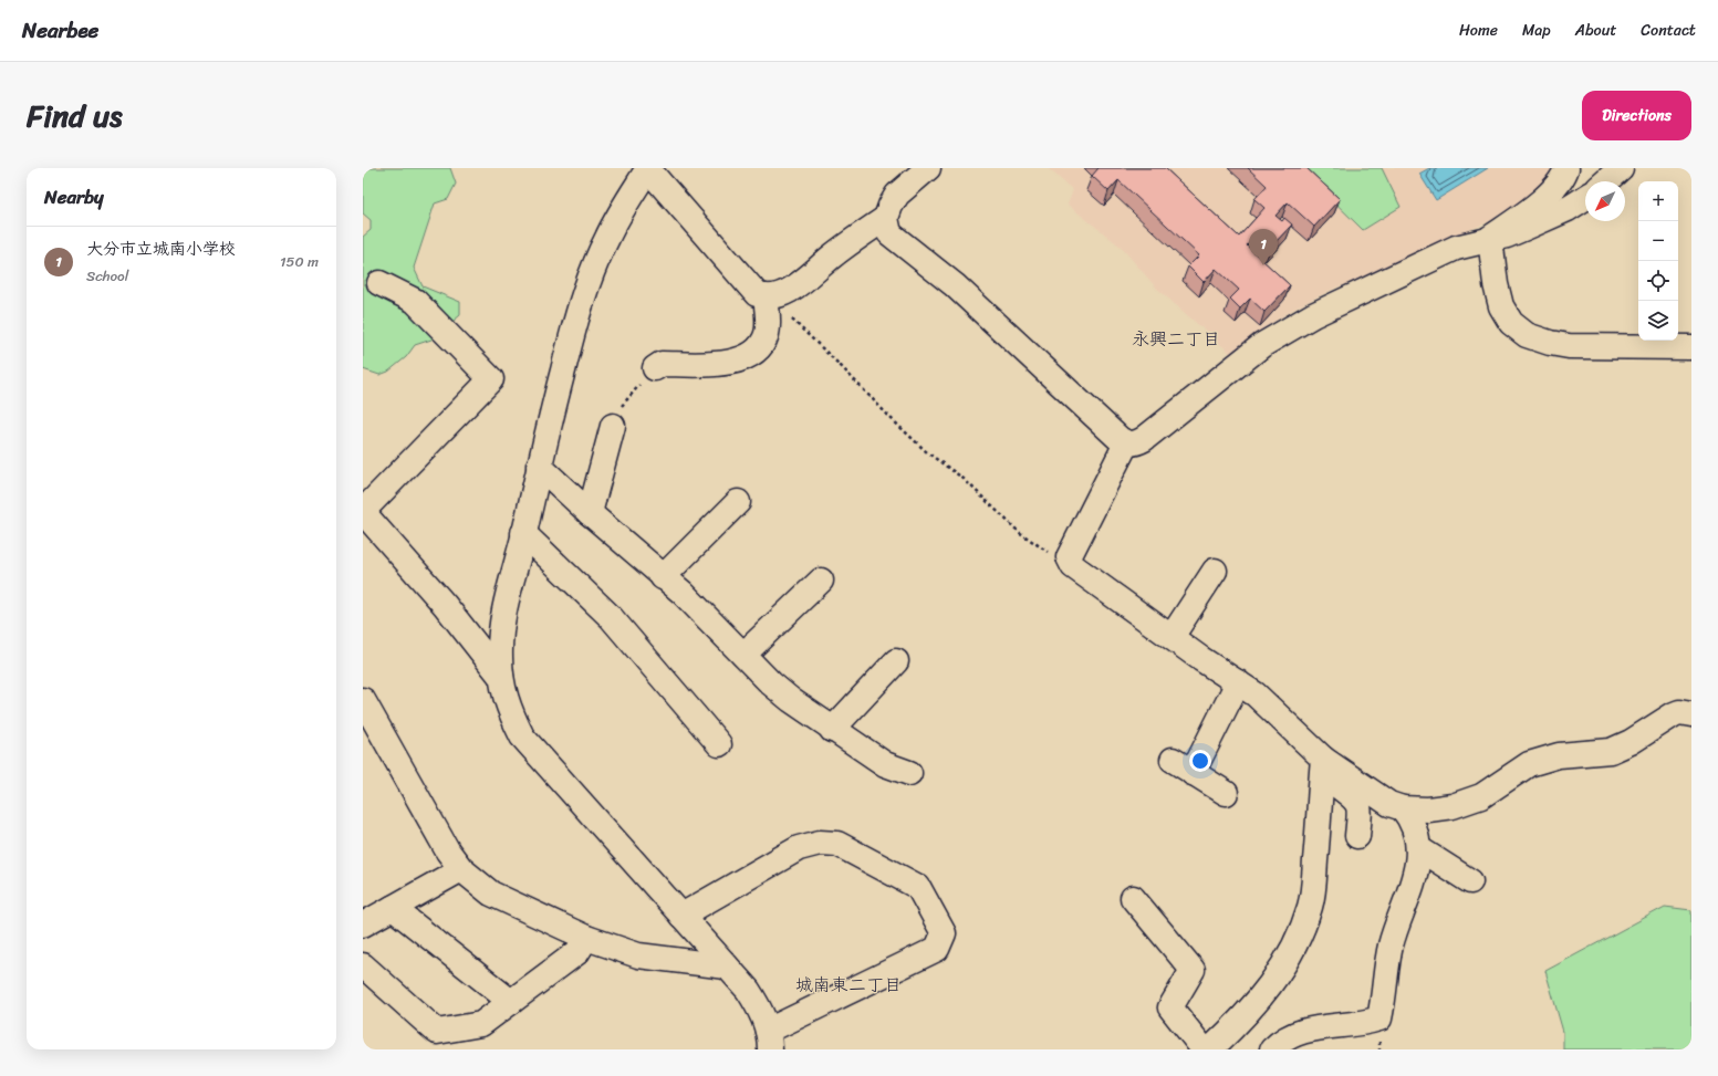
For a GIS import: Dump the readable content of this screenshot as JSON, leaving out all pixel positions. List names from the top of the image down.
{
  "districts": ["永興二丁目", "城南東二丁目"],
  "north": "bottom left",
  "page": {
    "header": "Nearbee",
    "nav": [
      "Home",
      "Map",
      "About",
      "Contact"
    ],
    "title": "Find us",
    "buttons": "Directions",
    "heading": "Nearby",
    "map_buttons": ["+", "−"],
    "list": [
      {
        "mark": "1",
        "name": "大分市立城南小学校",
        "note": "School",
        "value": "150 m"
      }
    ],
    "pins": "1"
  }
}
